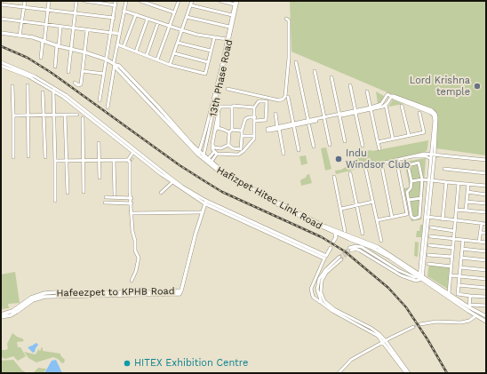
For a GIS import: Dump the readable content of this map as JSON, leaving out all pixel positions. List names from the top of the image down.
{
  "streets": {
    "main road": ["Hafizpet Hitec Link Road", "Hafeezpet to KPHB Road"],
    "street": ["13th Phase Road"]
  },
  "places": ["Lord Krishna temple", "Indu Windsor Club", "HITEX Exhibition Centre"]
}
